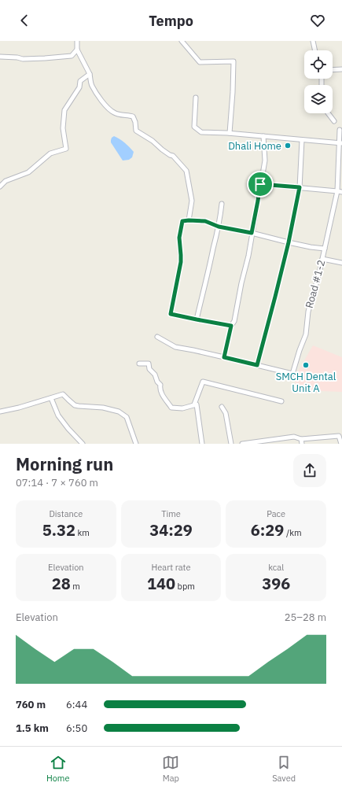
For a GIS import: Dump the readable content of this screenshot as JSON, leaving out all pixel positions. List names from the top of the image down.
{
  "streets": {
    "street": ["Road #1-2"]
  },
  "places": ["Dhali Home", "SMCH Dental Unit A"],
  "page": {
    "header": "Tempo",
    "heading": ["Morning run", "07:14 · 7 × 760 m"],
    "stats": [
      ["Distance", "5.32 km"],
      ["Time", "34:29"],
      ["Pace", "6:29 /km"],
      ["Elevation", "28 m"],
      ["Heart rate", "140 bpm"],
      ["kcal", "396"]
    ],
    "chart": ["Elevation", "25–28 m"],
    "list": [
      {
        "name": "760 m",
        "note": "6:44"
      },
      {
        "name": "1.5 km",
        "note": "6:50"
      }
    ],
    "tabs": ["Home", "Map", "Saved"]
  }
}
